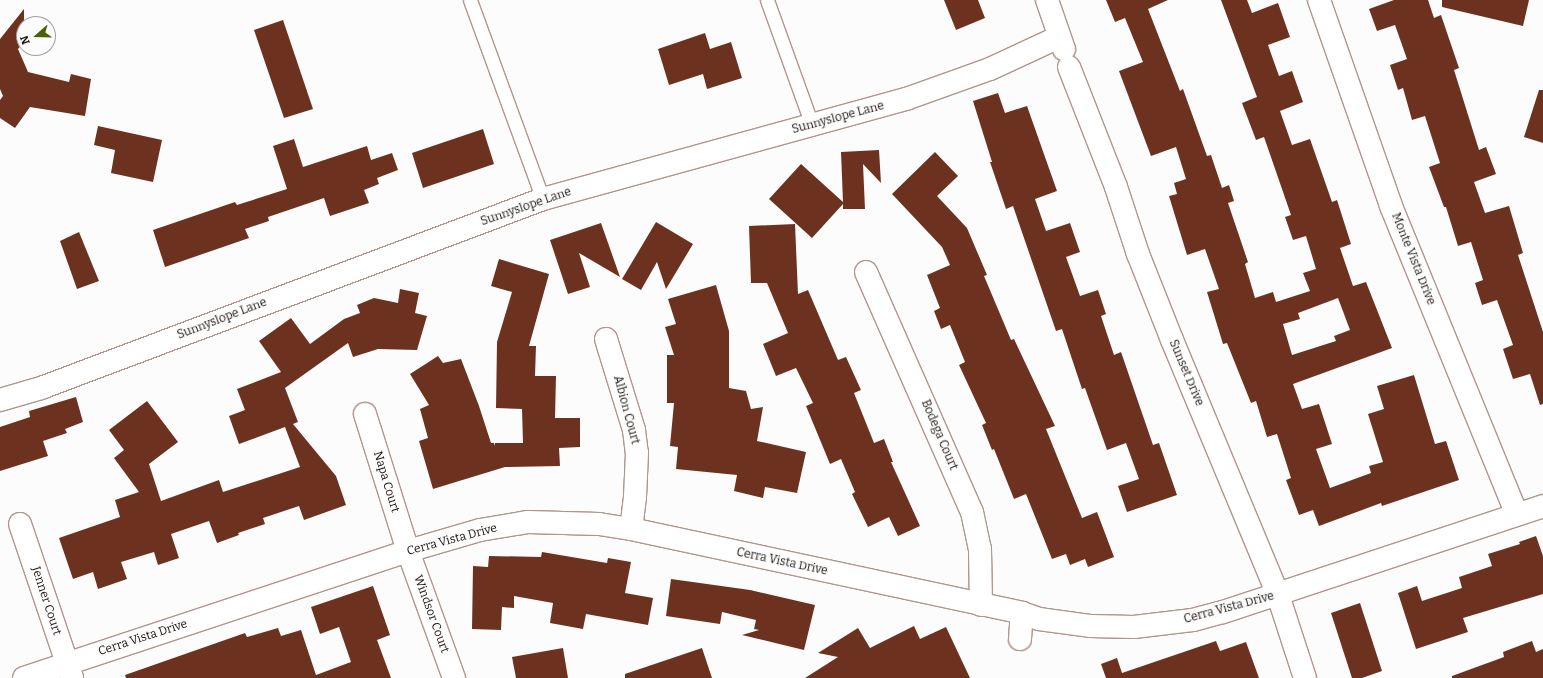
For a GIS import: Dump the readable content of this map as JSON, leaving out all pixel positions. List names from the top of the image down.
{
  "streets": {
    "street": [
      "Sunnyslope Lane",
      "Monte Vista Drive",
      "Sunset Drive",
      "Albion Court",
      "Bodega Court",
      "Napa Court",
      "Cerra Vista Drive",
      "Jenner Court",
      "Windsor Court"
    ]
  },
  "crossings": [
    ["Sunnyslope Lane", "Sunset Drive"],
    ["Monte Vista Drive", "Cerra Vista Drive"],
    ["Sunset Drive", "Cerra Vista Drive"],
    ["Albion Court", "Cerra Vista Drive"],
    ["Bodega Court", "Cerra Vista Drive"],
    ["Napa Court", "Cerra Vista Drive"],
    ["Napa Court", "Windsor Court"],
    ["Cerra Vista Drive", "Jenner Court"],
    ["Cerra Vista Drive", "Windsor Court"]
  ],
  "north": "left"
}
